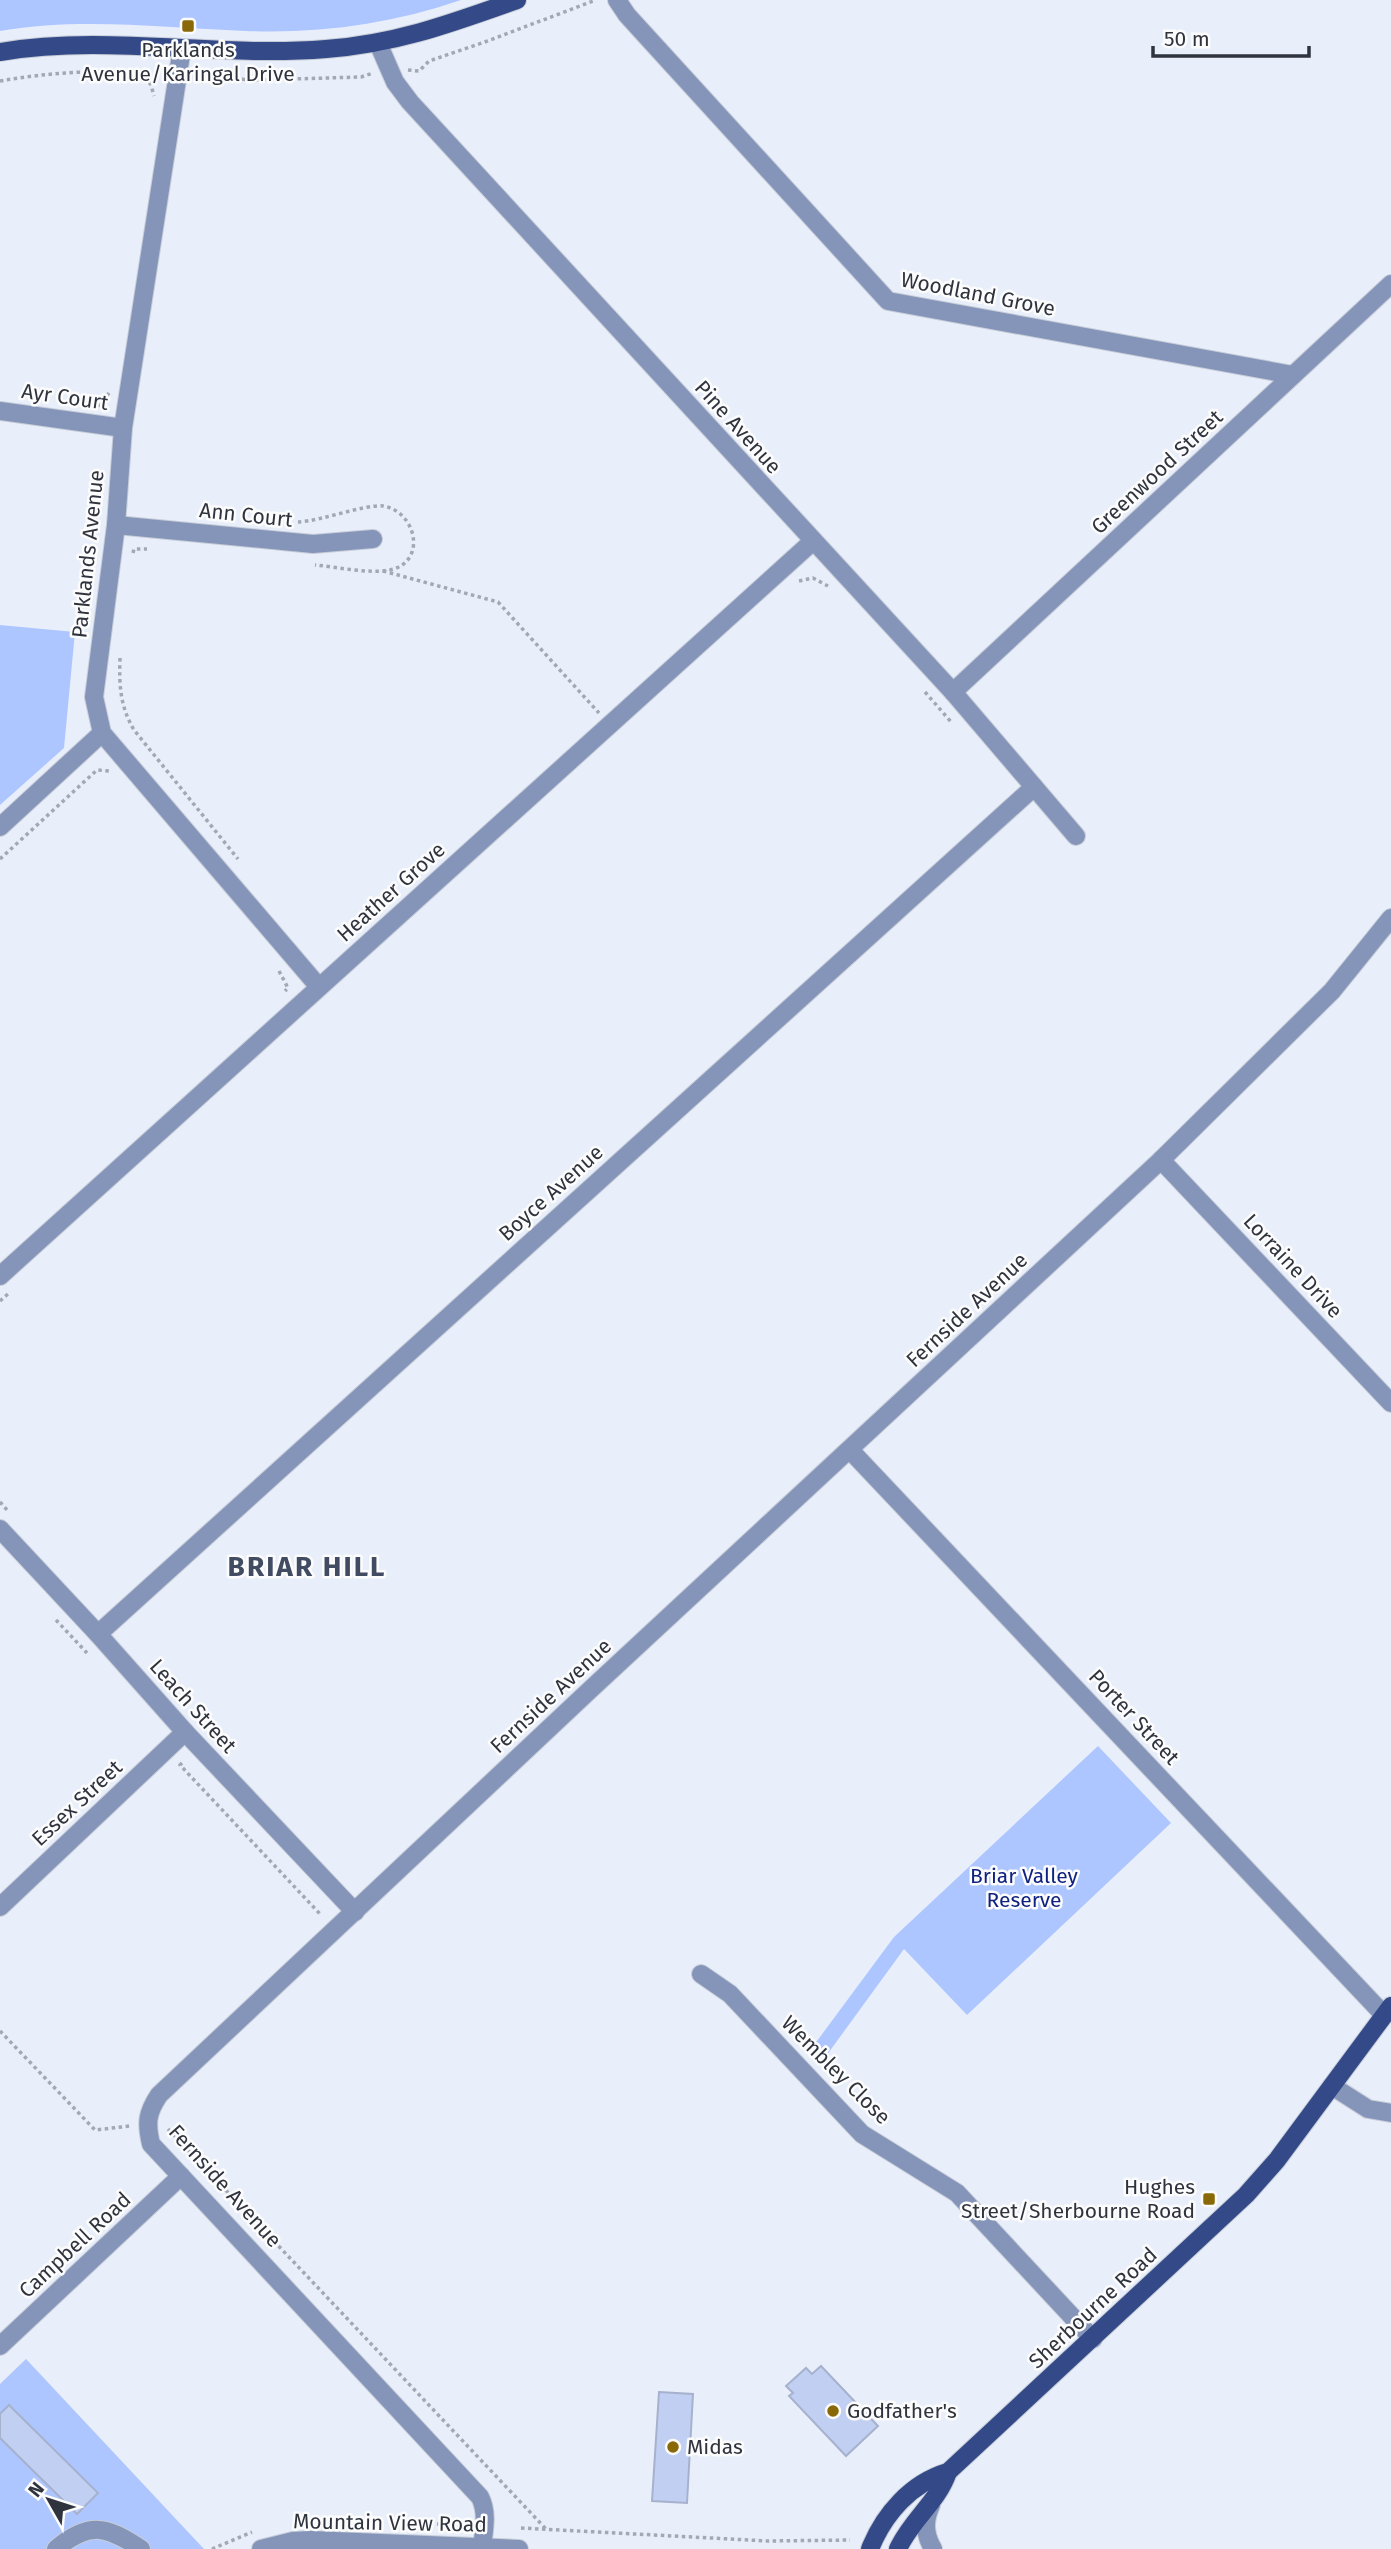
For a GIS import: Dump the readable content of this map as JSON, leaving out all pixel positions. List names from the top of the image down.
{
  "streets": {
    "main road": ["Sherbourne Road"],
    "street": [
      "Woodland Grove",
      "Ayr Court",
      "Pine Avenue",
      "Greenwood Street",
      "Ann Court",
      "Parklands Avenue",
      "Heather Grove",
      "Boyce Avenue",
      "Lorraine Drive",
      "Fernside Avenue",
      "Leach Street",
      "Porter Street",
      "Essex Street",
      "Wembley Close",
      "Campbell Road",
      "Mountain View Road"
    ]
  },
  "crossings": [
    ["Woodland Grove", "Greenwood Street"],
    ["Ayr Court", "Parklands Avenue"],
    ["Pine Avenue", "Greenwood Street"],
    ["Pine Avenue", "Heather Grove"],
    ["Pine Avenue", "Boyce Avenue"],
    ["Ann Court", "Parklands Avenue"],
    ["Parklands Avenue", "Heather Grove"],
    ["Boyce Avenue", "Leach Street"],
    ["Lorraine Drive", "Fernside Avenue"],
    ["Fernside Avenue", "Leach Street"],
    ["Fernside Avenue", "Porter Street"],
    ["Fernside Avenue", "Campbell Road"],
    ["Fernside Avenue", "Mountain View Road"],
    ["Leach Street", "Essex Street"],
    ["Porter Street", "Sherbourne Road"],
    ["Wembley Close", "Sherbourne Road"]
  ],
  "districts": ["BRIAR HILL"],
  "parks": ["Briar Valley Reserve"],
  "places": {
    "transit": ["Parklands Avenue/Karingal Drive", "Hughes Street/Sherbourne Road"],
    "other": ["Godfather's", "Midas"]
  },
  "scale_bar": "50 m",
  "north": "top left"
}
